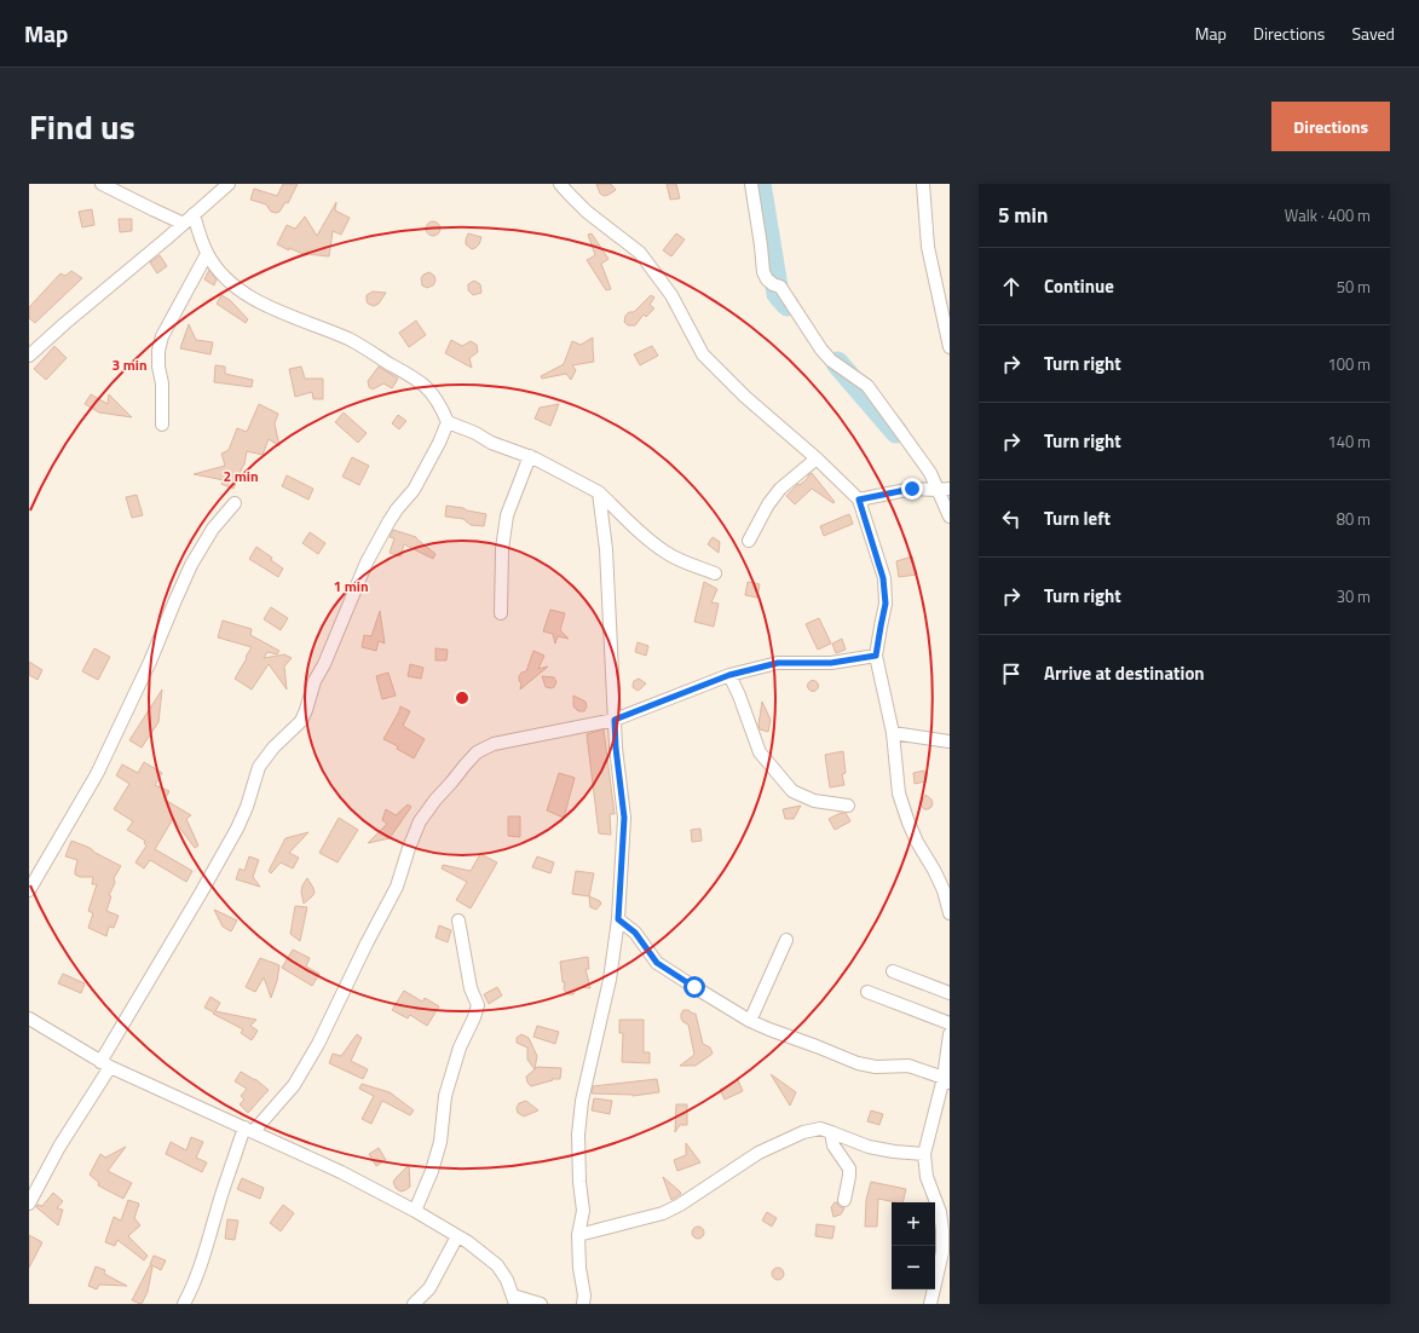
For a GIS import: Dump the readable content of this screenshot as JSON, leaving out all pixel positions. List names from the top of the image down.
{
  "page": {
    "header": "Map",
    "nav": ["Map", "Directions", "Saved"],
    "title": "Find us",
    "buttons": "Directions",
    "heading": ["5 min", "Walk · 400 m"],
    "list": [
      ["Continue", "50 m"],
      ["Turn right", "100 m"],
      ["Turn right", "140 m"],
      ["Turn left", "80 m"],
      ["Turn right", "30 m"],
      "Arrive at destination"
    ],
    "map_buttons": ["+", "−"]
  },
  "rings": ["3 min", "2 min", "1 min"]
}
